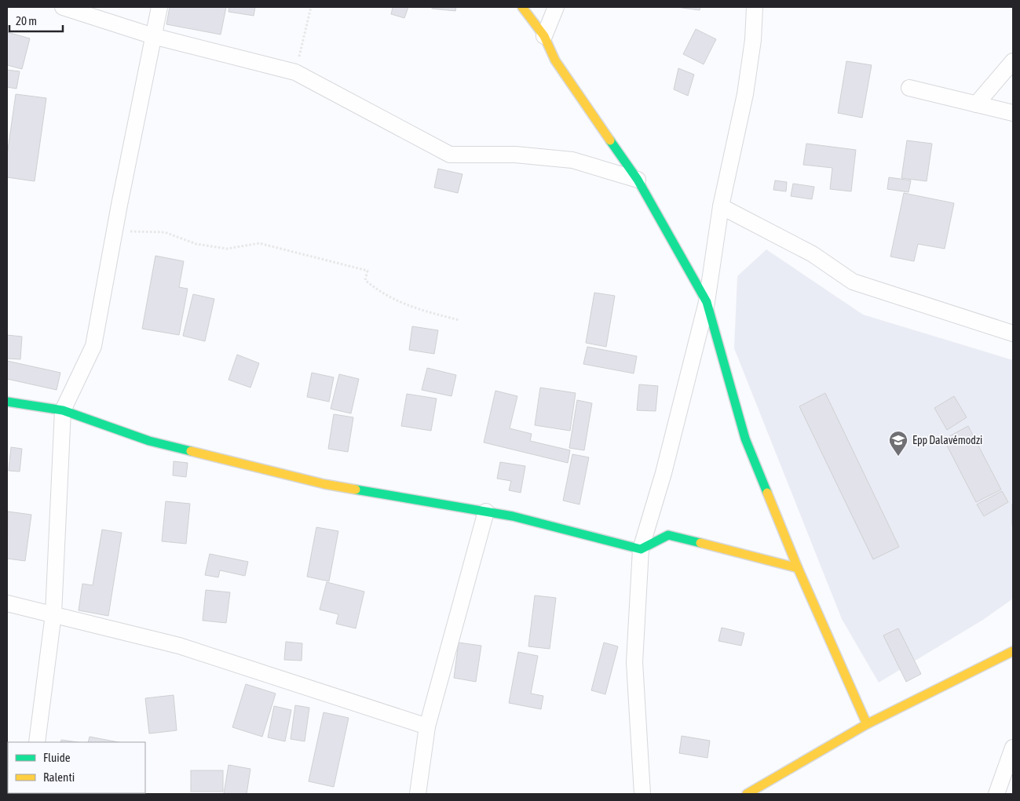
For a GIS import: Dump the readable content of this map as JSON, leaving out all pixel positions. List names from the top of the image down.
{
  "places": {
    "school or university": ["Epp Dalavémodzi"]
  },
  "legend": ["Fluide", "Ralenti"],
  "scale_bar": "20 m"
}
